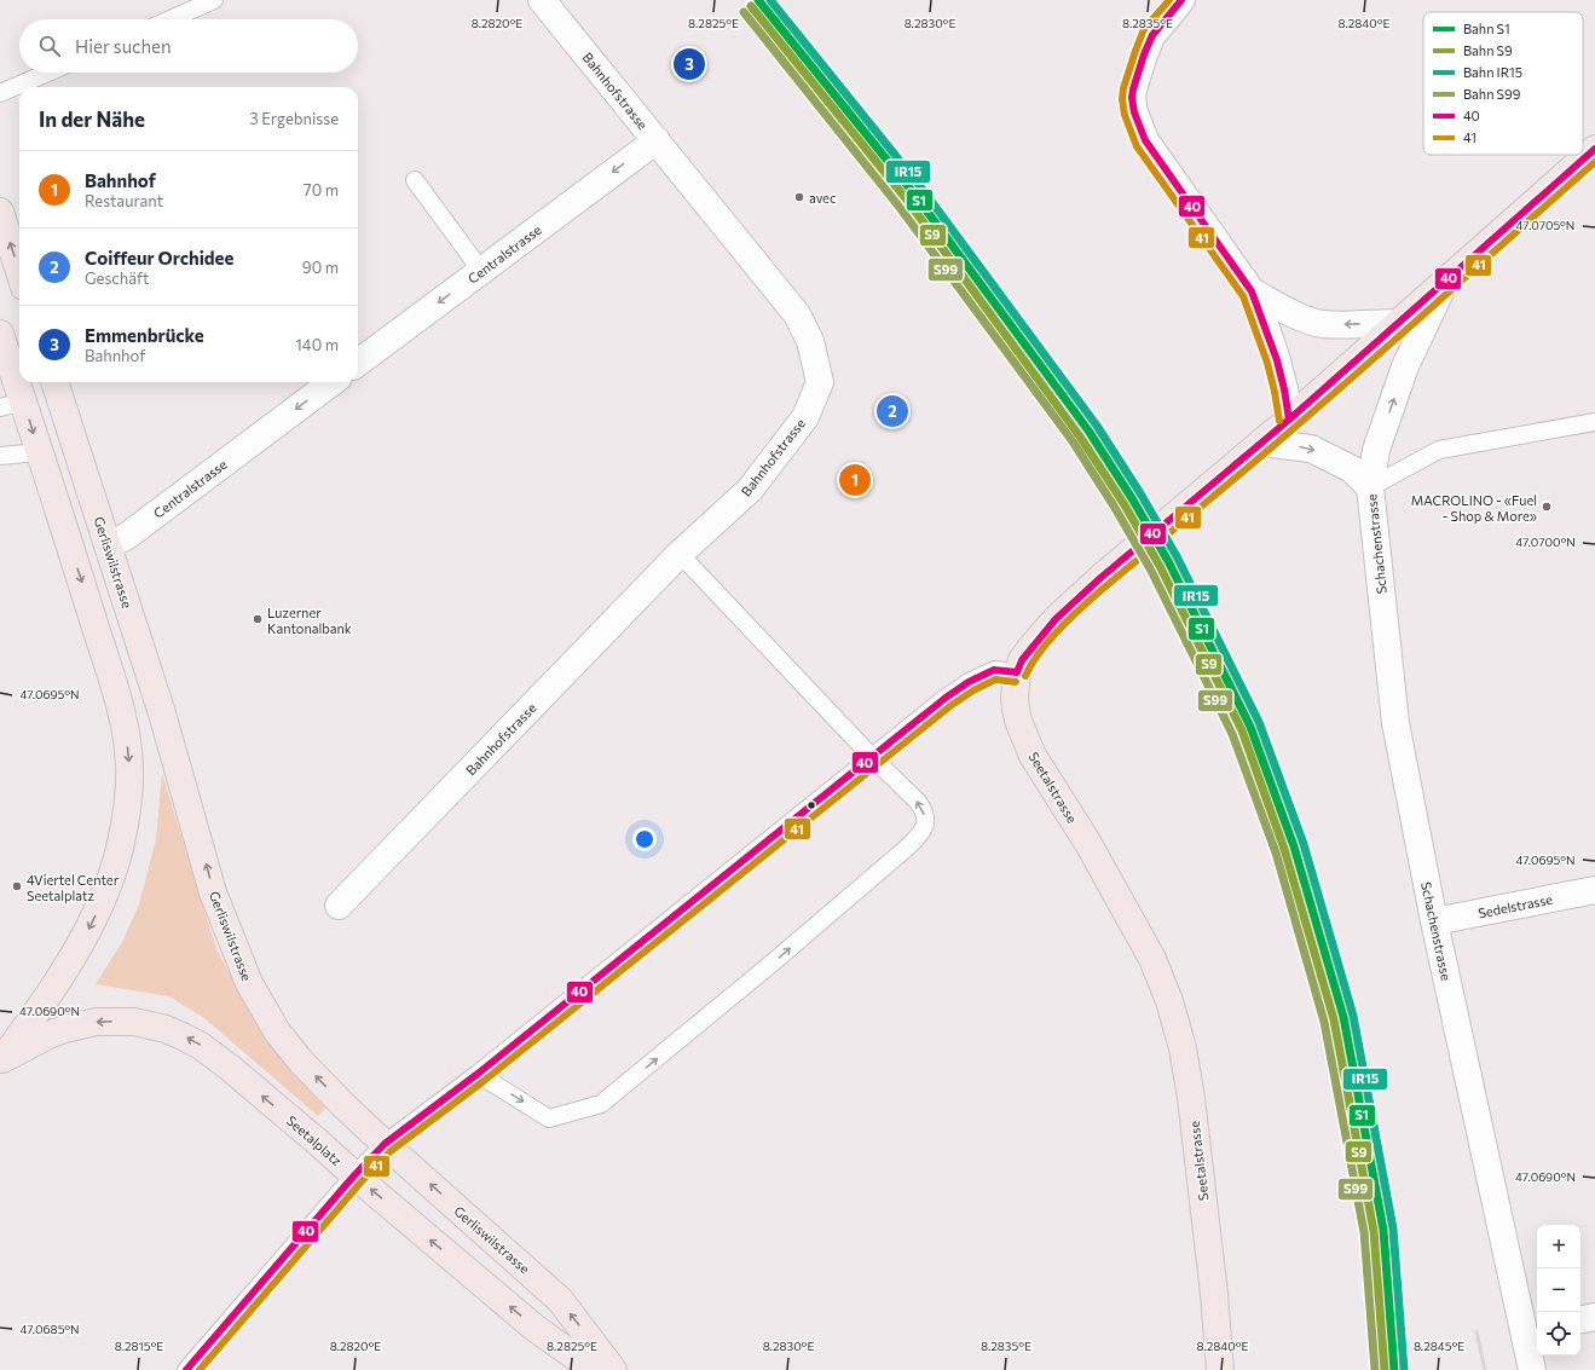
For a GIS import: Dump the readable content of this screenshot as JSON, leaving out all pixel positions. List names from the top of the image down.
{
  "streets": {
    "main road": ["Gerliswilstrasse", "Seetalstrasse", "Seetalplatz"],
    "street": [
      "Bahnhofstrasse",
      "Centralstrasse",
      "Schachenstrasse",
      "Sedelstrasse"
    ]
  },
  "crossings": [
    ["Bahnhofstrasse", "Centralstrasse"],
    ["Centralstrasse", "Gerliswilstrasse"],
    ["Schachenstrasse", "Seetalstrasse"],
    ["Schachenstrasse", "Sedelstrasse"]
  ],
  "one_way": ["Centralstrasse", "Gerliswilstrasse", "Seetalplatz"],
  "places": [
    "avec",
    "MACROLINO - «Fuel - Shop & More»",
    "Luzerner Kantonalbank",
    "4Viertel Center Seetalplatz"
  ],
  "lines": [
    "rail line S1",
    "rail line IR15",
    "transit line 40",
    "transit line 41",
    "rail line S9",
    "rail line S99"
  ],
  "legend": [
    "Bahn S1",
    "Bahn S9",
    "Bahn IR15",
    "Bahn S99",
    "40",
    "41"
  ],
  "page": {
    "search": "Hier suchen",
    "pins": ["3", "2", "1"],
    "heading": ["In der Nähe", "3 Ergebnisse"],
    "list": [
      {
        "mark": "1",
        "name": "Bahnhof",
        "note": "Restaurant",
        "value": "70 m"
      },
      {
        "mark": "2",
        "name": "Coiffeur Orchidee",
        "note": "Geschäft",
        "value": "90 m"
      },
      {
        "mark": "3",
        "name": "Emmenbrücke",
        "note": "Bahnhof",
        "value": "140 m"
      }
    ],
    "map_buttons": ["+", "−"]
  },
  "coordinates": [
    "8.2820°E",
    "8.2825°E",
    "8.2830°E",
    "8.2835°E",
    "8.2840°E",
    "47.0705°N",
    "47.0700°N",
    "47.0695°N",
    "47.0690°N",
    "47.0685°N",
    "8.2815°E",
    "8.2845°E"
  ]
}
